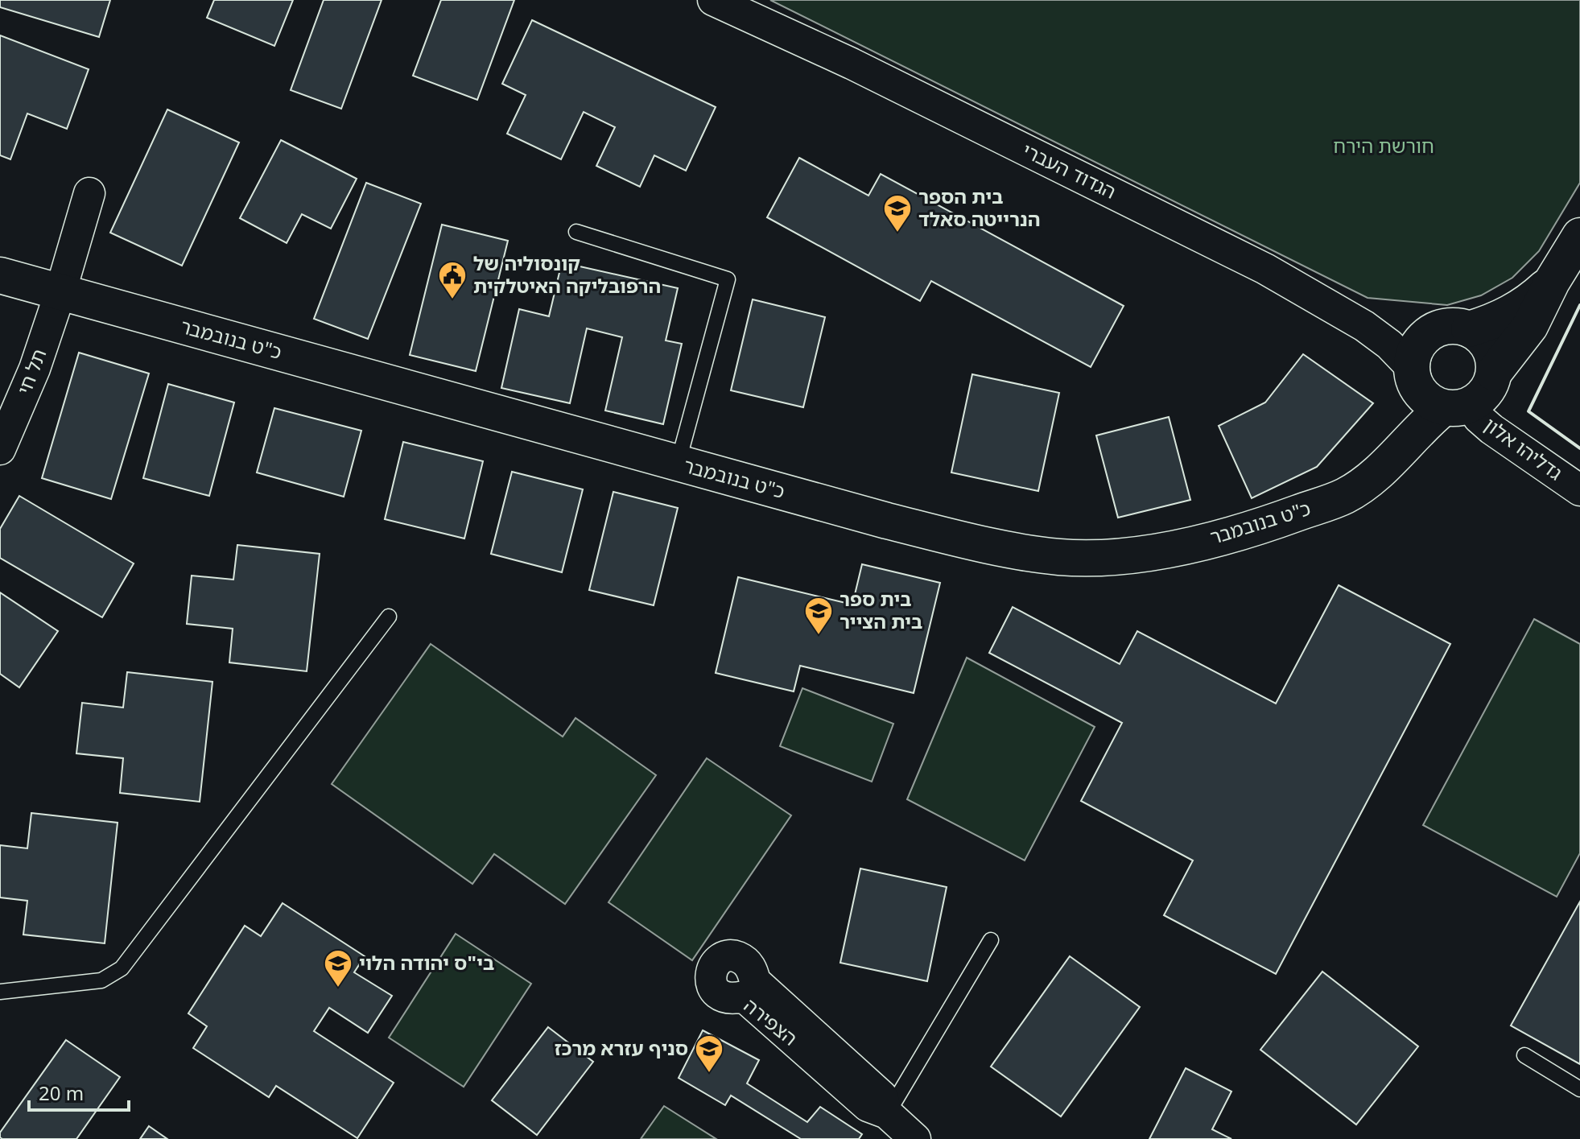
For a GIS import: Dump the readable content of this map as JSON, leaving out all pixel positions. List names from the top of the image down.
{
  "streets": {
    "street": [
      "הגדוד העברי",
      "כ\"ט בנובמבר",
      "תל חי",
      "גדליהו אלון",
      "הצפירה"
    ]
  },
  "crossings": [
    ["הגדוד העברי", "כ\"ט בנובמבר"],
    ["הגדוד העברי", "גדליהו אלון"],
    ["כ\"ט בנובמבר", "תל חי"],
    ["כ\"ט בנובמבר", "גדליהו אלון"]
  ],
  "parks": ["חורשת הירח"],
  "places": {
    "school or university": [
      "בית הספר הנרייטה סאלד",
      "בית ספר בית הצייר",
      "בי\"ס יהודה הלוי",
      "סניף עזרא מרכז"
    ],
    "public building": ["קונסוליה של הרפובליקה האיטלקית"]
  },
  "scale_bar": "20 m"
}
